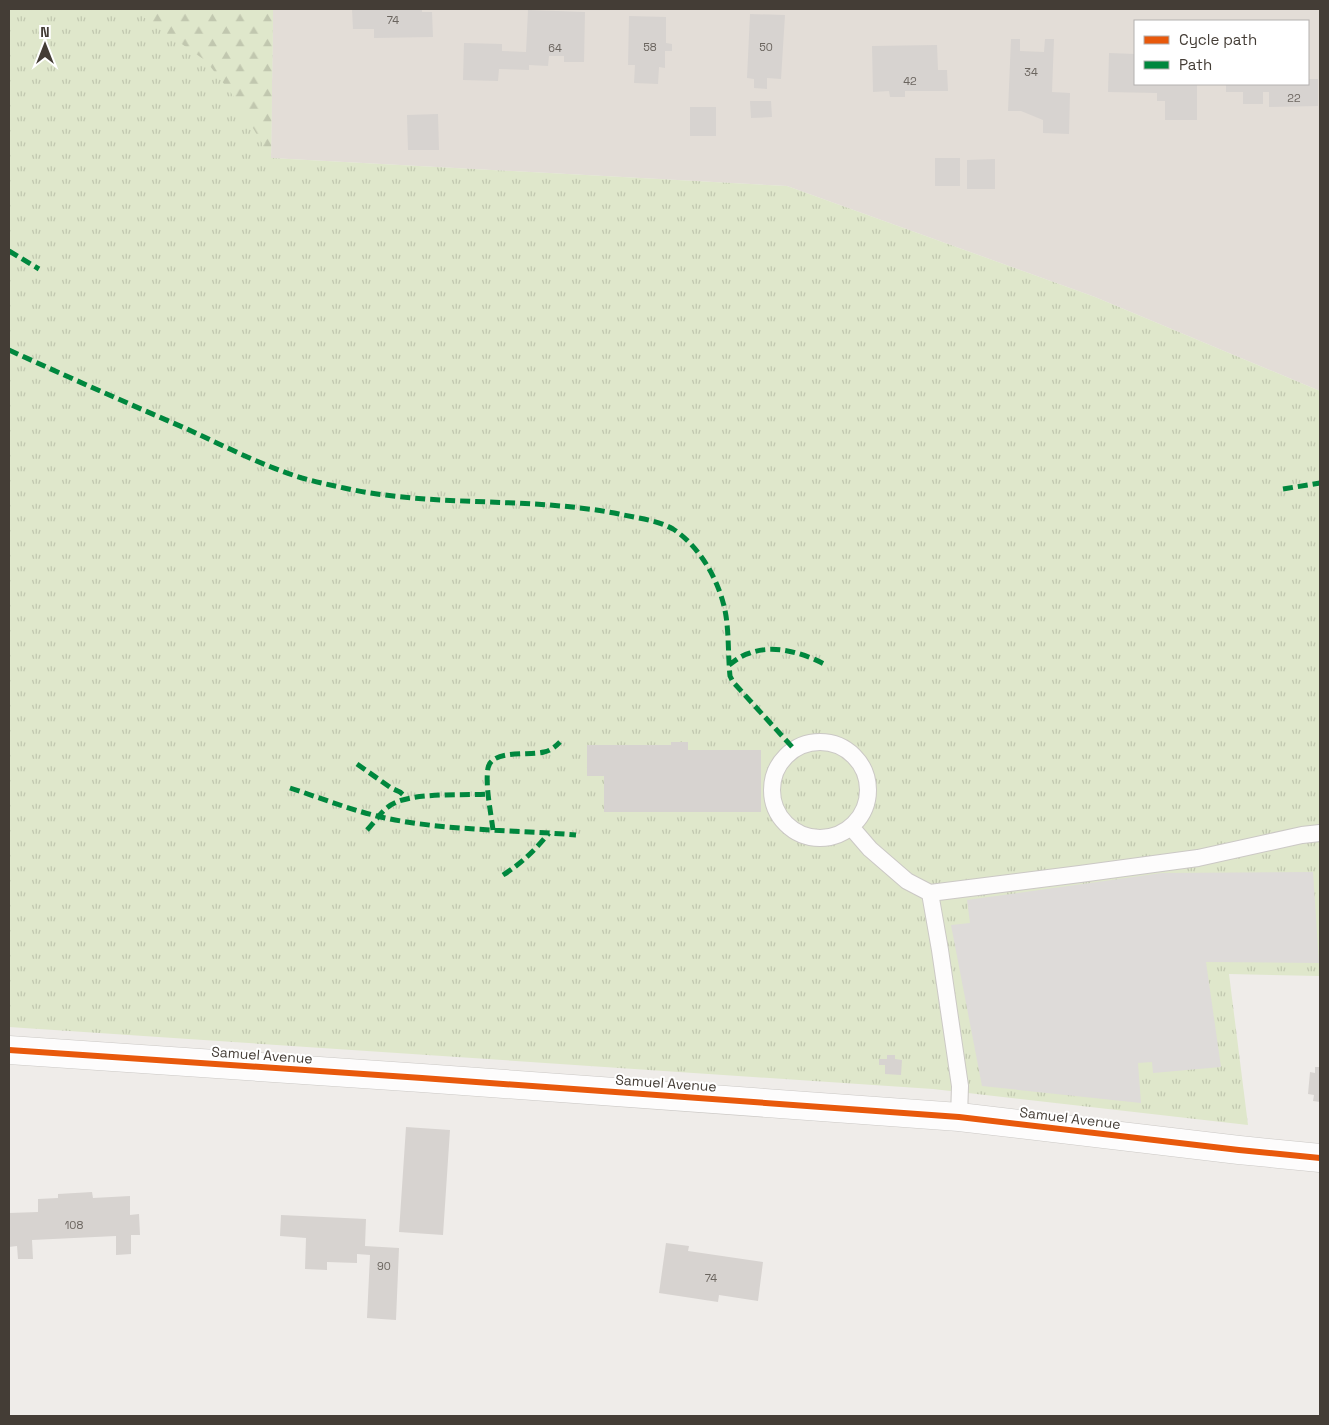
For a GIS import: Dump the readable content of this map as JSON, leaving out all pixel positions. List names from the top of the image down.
{
  "streets": {
    "street": ["Samuel Avenue"]
  },
  "house_numbers": [
    "74",
    "58",
    "50",
    "64",
    "34",
    "42",
    "22",
    "108",
    "90",
    "74"
  ],
  "legend": ["Cycle path", "Path"],
  "north": "top"
}
